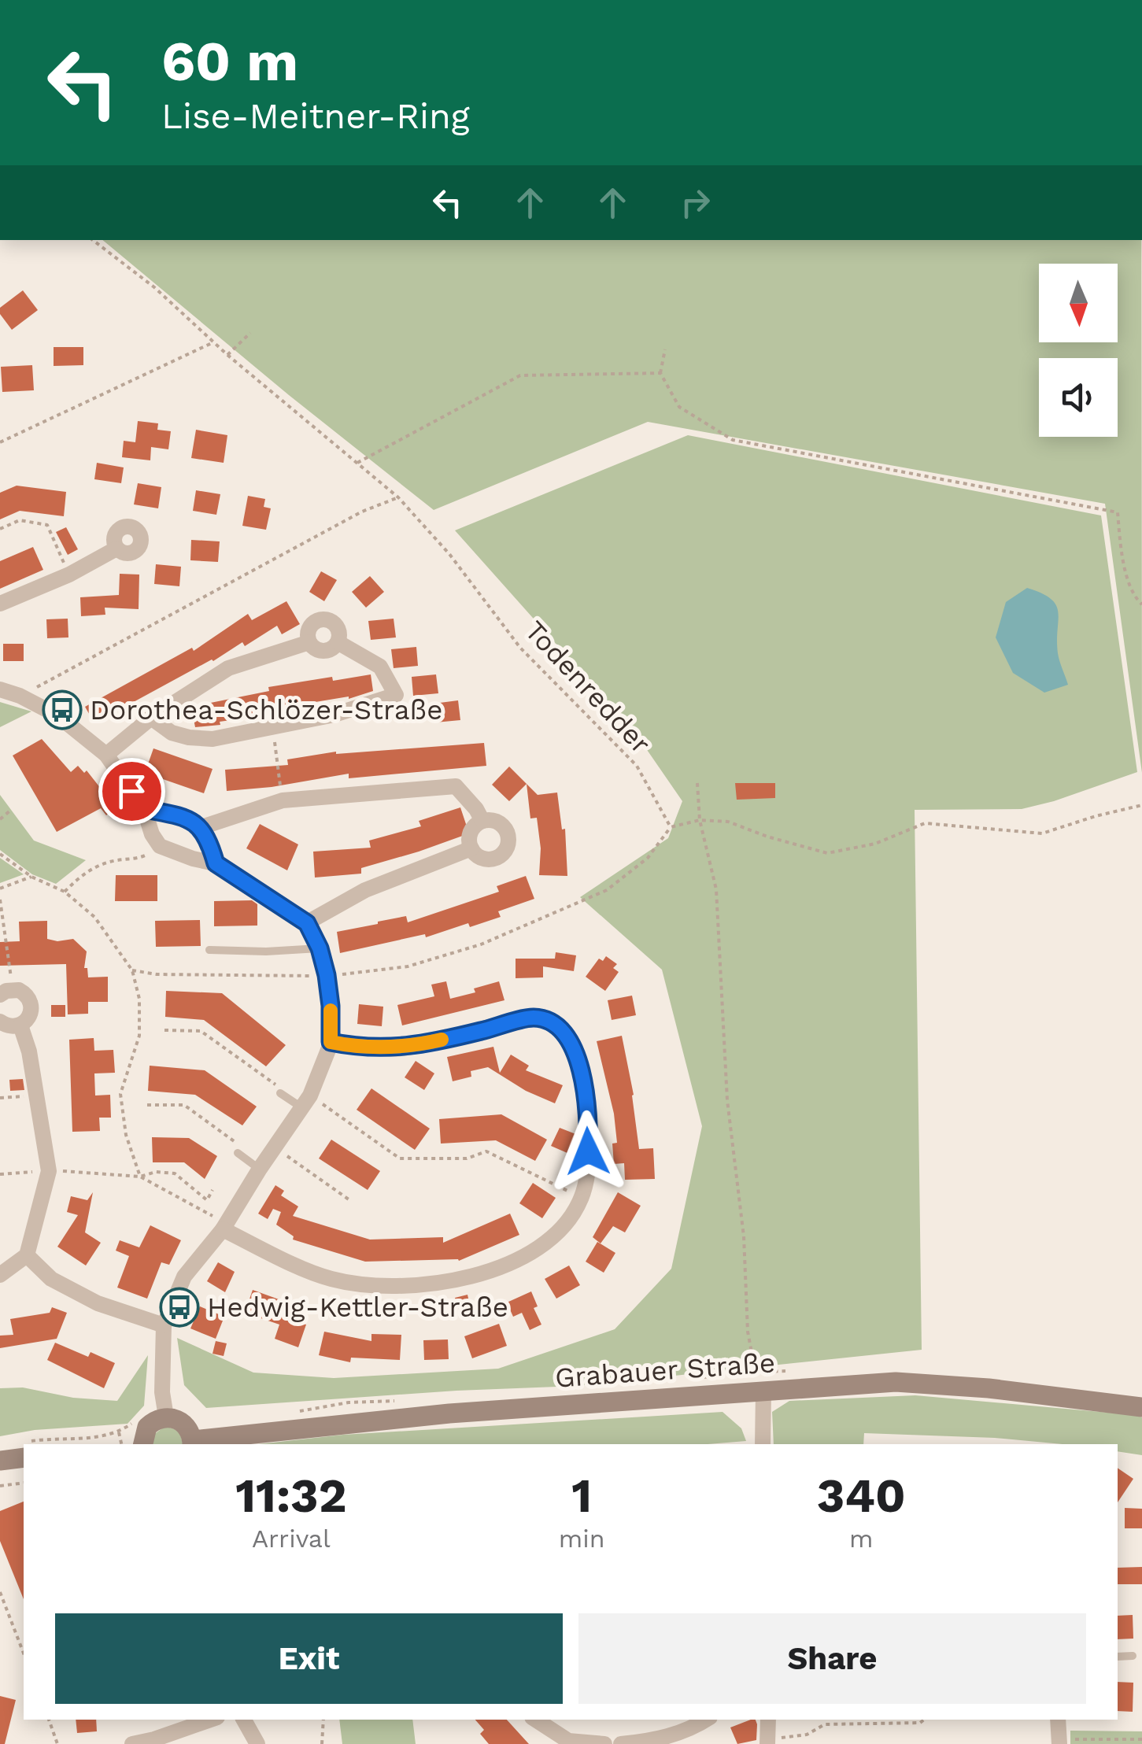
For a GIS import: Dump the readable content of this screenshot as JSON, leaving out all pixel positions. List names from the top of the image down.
{
  "streets": {
    "main road": ["Grabauer Straße"],
    "path": ["Todenredder"]
  },
  "places": {
    "bus stop": ["Dorothea-Schlözer-Straße", "Hedwig-Kettler-Straße"]
  },
  "north": "bottom",
  "page": {
    "turn": ["60 m", "Lise-Meitner-Ring"],
    "eta": [
      "11:32",
      "Arrival",
      "1",
      "min",
      "340",
      "m"
    ],
    "buttons": ["Exit", "Share"]
  }
}
